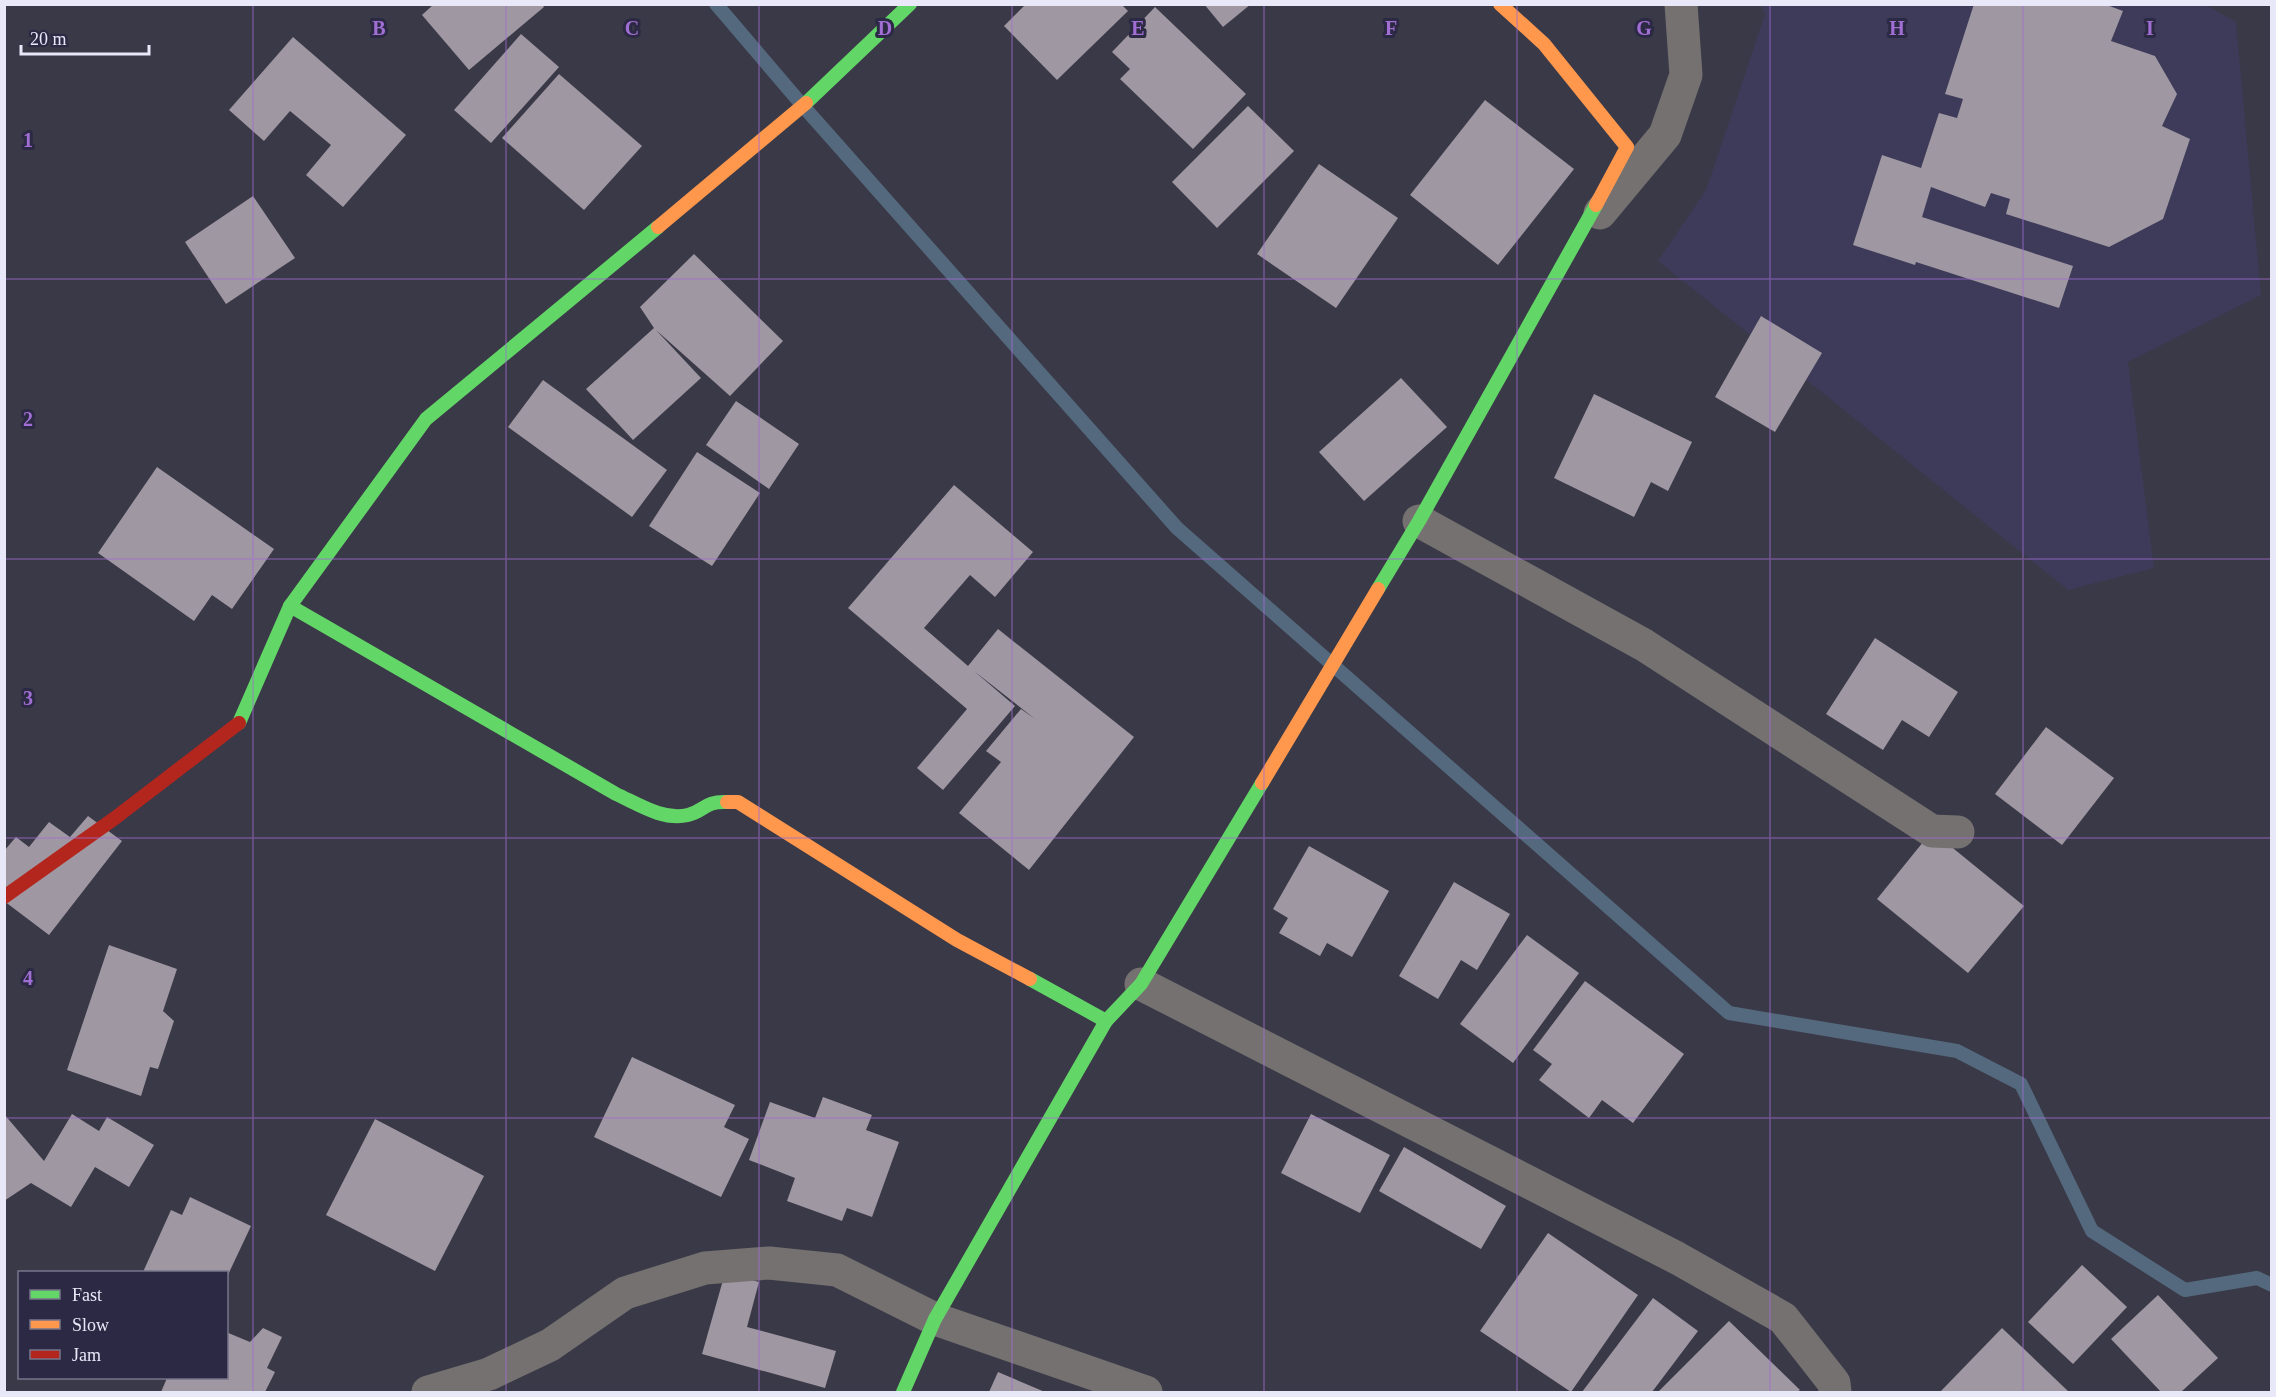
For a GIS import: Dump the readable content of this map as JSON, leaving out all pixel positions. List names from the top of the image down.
{
  "legend": ["Fast", "Slow", "Jam"],
  "scale_bar": "20 m",
  "grid": {
    "columns": [
      "B",
      "C",
      "D",
      "E",
      "F",
      "G",
      "H",
      "I"
    ],
    "rows": [
      "1",
      "2",
      "3",
      "4"
    ]
  }
}
